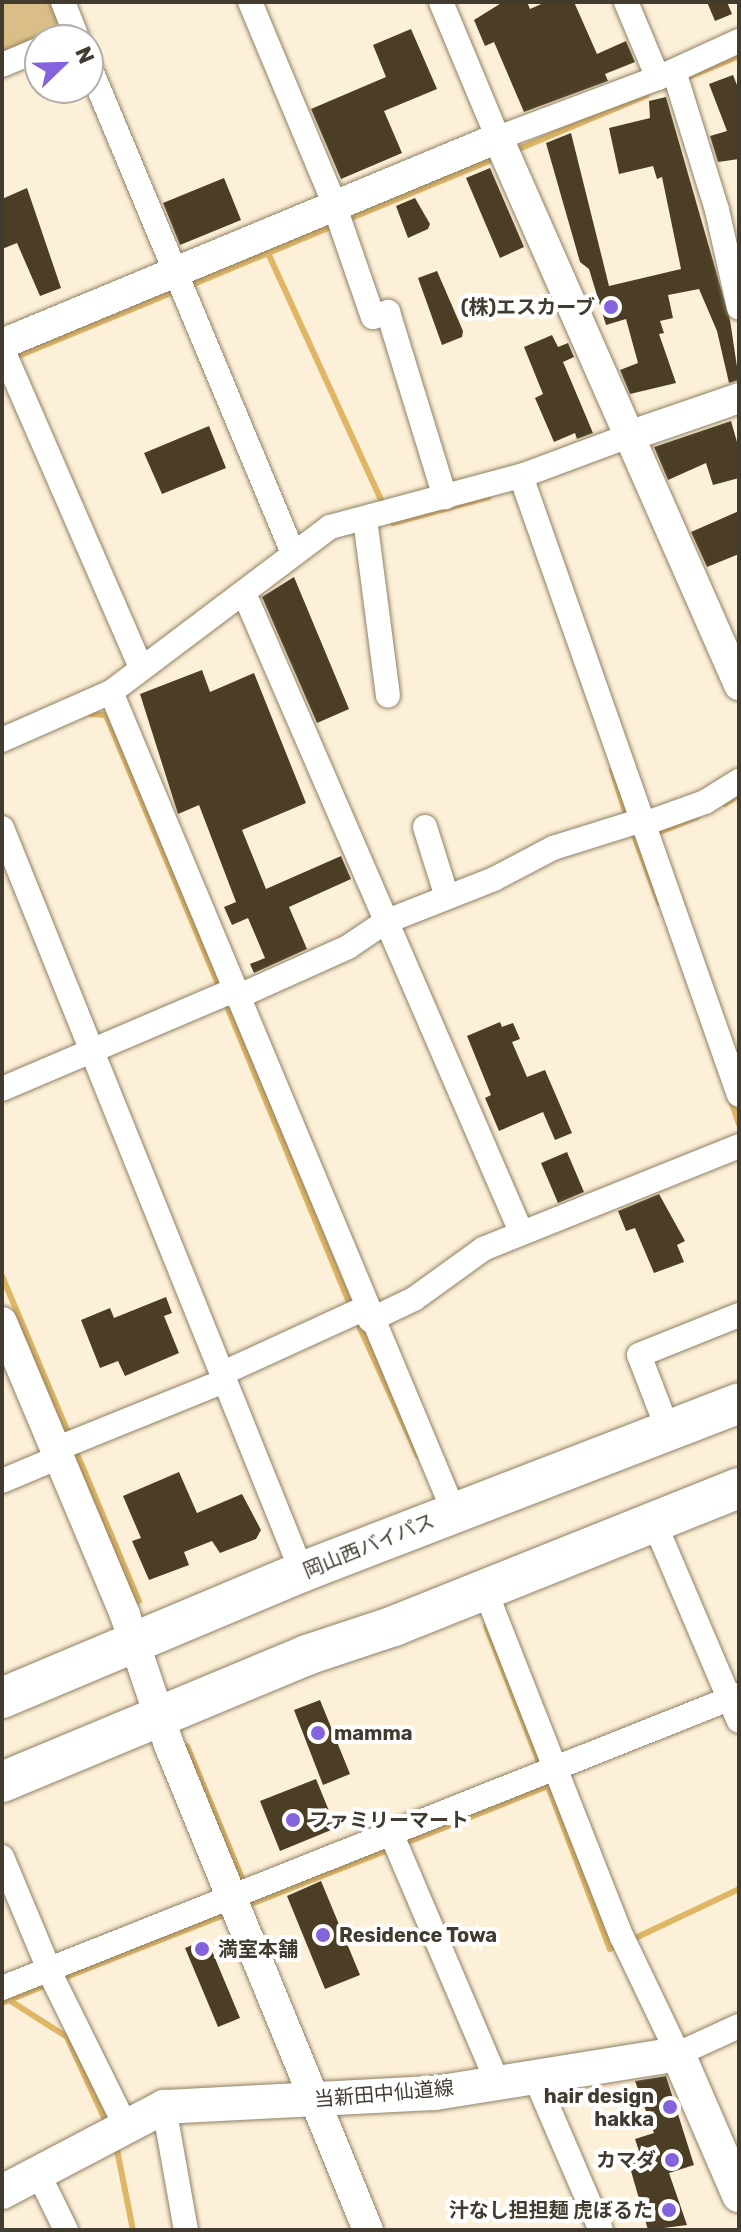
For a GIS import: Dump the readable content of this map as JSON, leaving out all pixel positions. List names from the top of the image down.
{
  "streets": {
    "highway": ["岡山西バイパス"],
    "main road": ["当新田中仙道線"]
  },
  "places": [
    "(株)エスカーブ",
    "mamma",
    "ファミリーマート",
    "Residence Towa",
    "満室本舗",
    "hair design hakka",
    "カマダ",
    "汁なし担担麺 虎ぼるた"
  ],
  "north": "top right"
}
